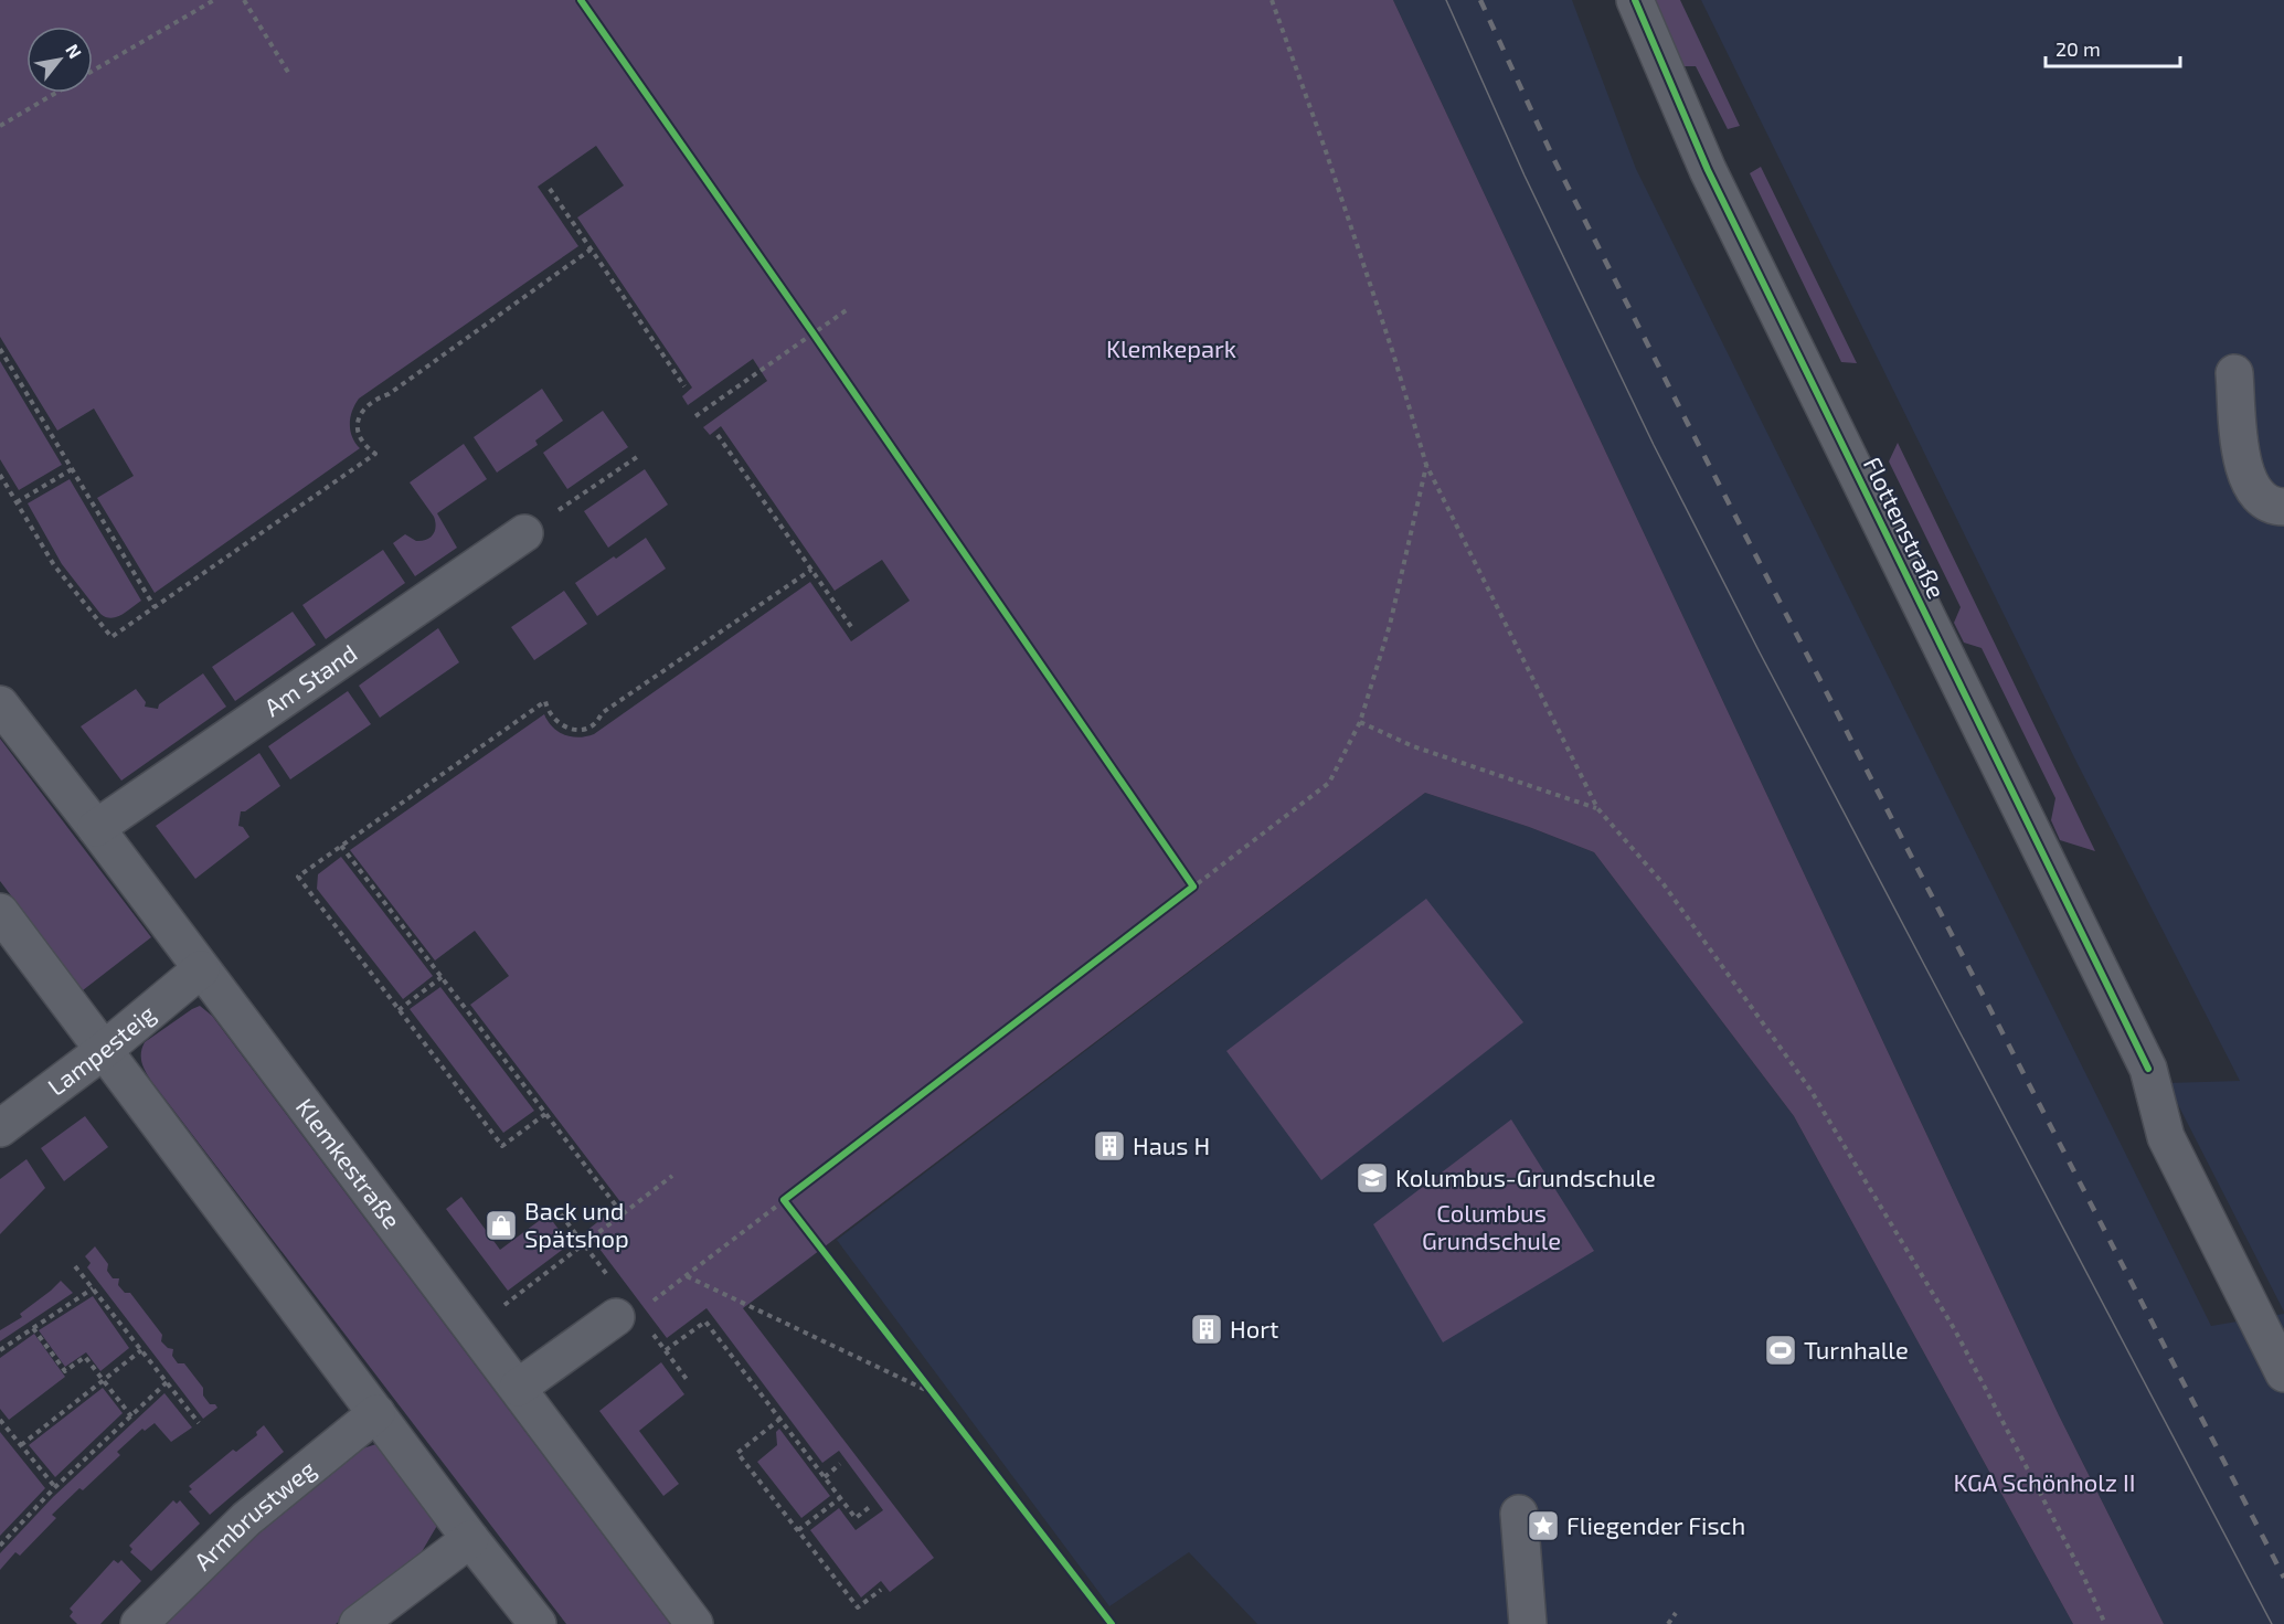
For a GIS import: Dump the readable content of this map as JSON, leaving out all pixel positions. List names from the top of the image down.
{
  "streets": {
    "street": [
      "Flottenstraße",
      "Am Stand",
      "Lampesteig",
      "Klemkestraße",
      "Armbrustweg"
    ]
  },
  "crossings": [
    ["Am Stand", "Klemkestraße"],
    ["Lampesteig", "Klemkestraße"]
  ],
  "parks": ["Klemkepark", "Columbus Grundschule", "KGA Schönholz II"],
  "places": {
    "building": ["Haus H", "Hort"],
    "school or university": ["Kolumbus-Grundschule"],
    "shop": ["Back und Spätshop"],
    "sports": ["Turnhalle"],
    "place": ["Fliegender Fisch"]
  },
  "scale_bar": "20 m",
  "north": "top right"
}
